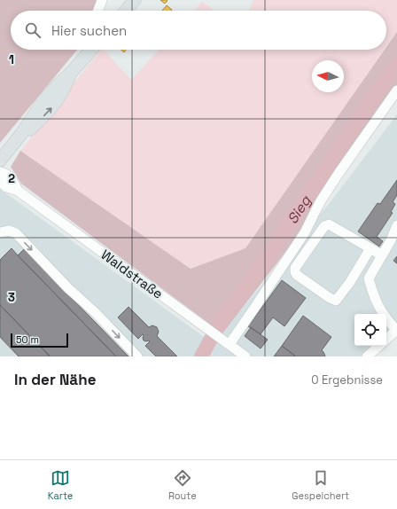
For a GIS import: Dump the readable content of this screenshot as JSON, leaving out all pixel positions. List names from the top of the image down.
{
  "streets": {
    "street": ["Waldstraße"]
  },
  "water": ["Sieg"],
  "scale_bar": "50 m",
  "north": "left",
  "page": {
    "search": "Hier suchen",
    "scale": "50 m",
    "heading": ["In der Nähe", "0 Ergebnisse"],
    "nav": ["Karte", "Route", "Gespeichert"]
  },
  "grid": {
    "rows": ["1", "2", "3"]
  }
}
